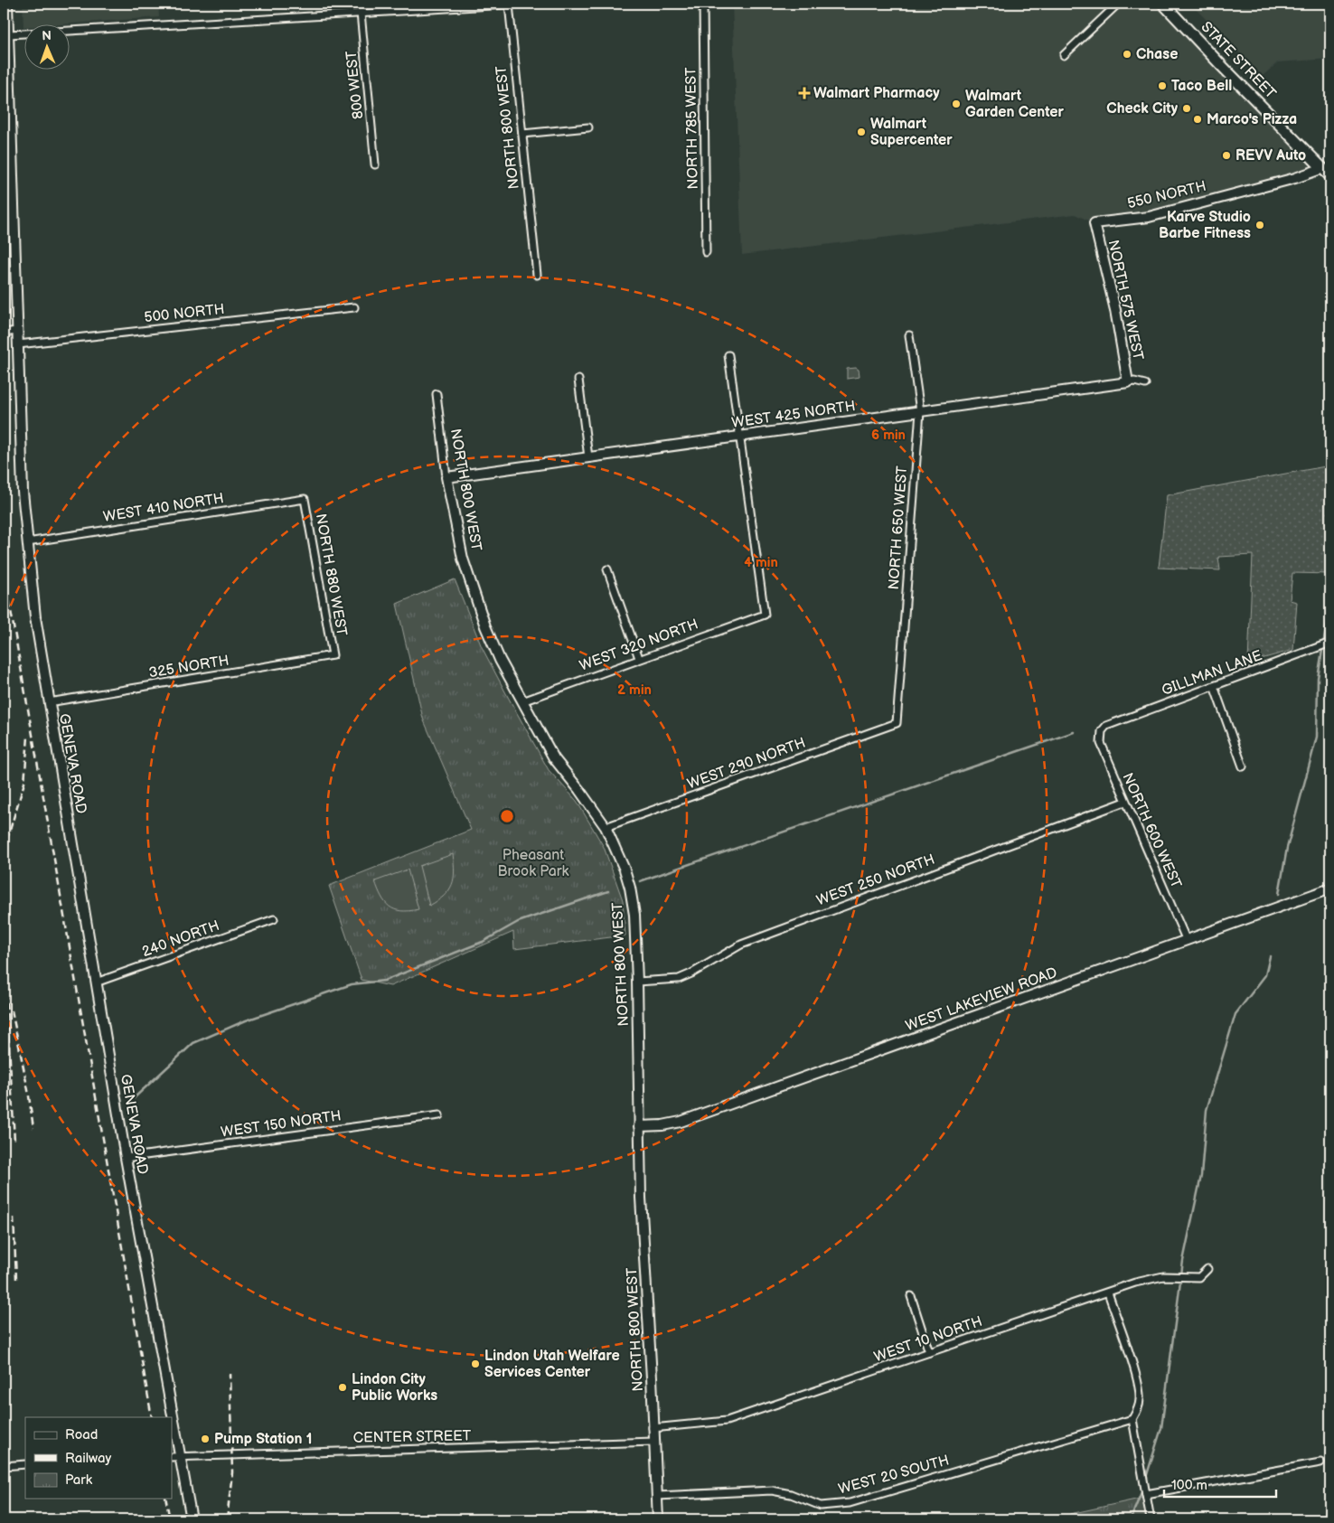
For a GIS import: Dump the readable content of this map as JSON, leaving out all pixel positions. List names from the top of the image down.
{
  "streets": {
    "main road": ["STATE STREET"],
    "street": [
      "800 WEST",
      "NORTH 800 WEST",
      "NORTH 785 WEST",
      "550 NORTH",
      "NORTH 575 WEST",
      "500 NORTH",
      "WEST 425 NORTH",
      "WEST 410 NORTH",
      "NORTH 650 WEST",
      "NORTH 880 WEST",
      "WEST 320 NORTH",
      "325 NORTH",
      "GILLMAN LANE",
      "GENEVA ROAD",
      "WEST 290 NORTH",
      "NORTH 600 WEST",
      "WEST 250 NORTH",
      "240 NORTH",
      "WEST LAKEVIEW ROAD",
      "WEST 150 NORTH",
      "WEST 10 NORTH",
      "CENTER STREET",
      "WEST 20 SOUTH"
    ]
  },
  "crossings": [
    ["STATE STREET", "550 NORTH"],
    ["NORTH 800 WEST", "WEST 425 NORTH"],
    ["NORTH 800 WEST", "WEST 320 NORTH"],
    ["NORTH 800 WEST", "WEST 290 NORTH"],
    ["NORTH 800 WEST", "WEST 250 NORTH"],
    ["NORTH 800 WEST", "WEST LAKEVIEW ROAD"],
    ["NORTH 800 WEST", "WEST 10 NORTH"],
    ["NORTH 800 WEST", "CENTER STREET"],
    ["NORTH 800 WEST", "WEST 20 SOUTH"],
    ["550 NORTH", "NORTH 575 WEST"],
    ["NORTH 575 WEST", "WEST 425 NORTH"],
    ["500 NORTH", "GENEVA ROAD"],
    ["WEST 425 NORTH", "NORTH 650 WEST"],
    ["WEST 425 NORTH", "WEST 320 NORTH"],
    ["WEST 410 NORTH", "NORTH 880 WEST"],
    ["WEST 410 NORTH", "GENEVA ROAD"],
    ["NORTH 650 WEST", "WEST 290 NORTH"],
    ["NORTH 880 WEST", "325 NORTH"],
    ["325 NORTH", "GENEVA ROAD"],
    ["GILLMAN LANE", "NORTH 600 WEST"],
    ["GENEVA ROAD", "240 NORTH"],
    ["GENEVA ROAD", "WEST 150 NORTH"],
    ["GENEVA ROAD", "CENTER STREET"],
    ["NORTH 600 WEST", "WEST 250 NORTH"],
    ["NORTH 600 WEST", "WEST LAKEVIEW ROAD"]
  ],
  "parks": ["Pheasant Brook Park"],
  "places": {
    "other": [
      "Chase",
      "Taco Bell",
      "Walmart Garden Center",
      "Check City",
      "Marco's Pizza",
      "Walmart Supercenter",
      "REVV Auto",
      "Karve Studio Barbe Fitness",
      "Lindon Utah Welfare Services Center",
      "Lindon City Public Works",
      "Pump Station 1"
    ],
    "health": ["Walmart Pharmacy"]
  },
  "legend": ["Road", "Railway", "Park"],
  "scale_bar": "100 m",
  "north": "top",
  "rings": ["6 min", "4 min", "2 min"]
}
